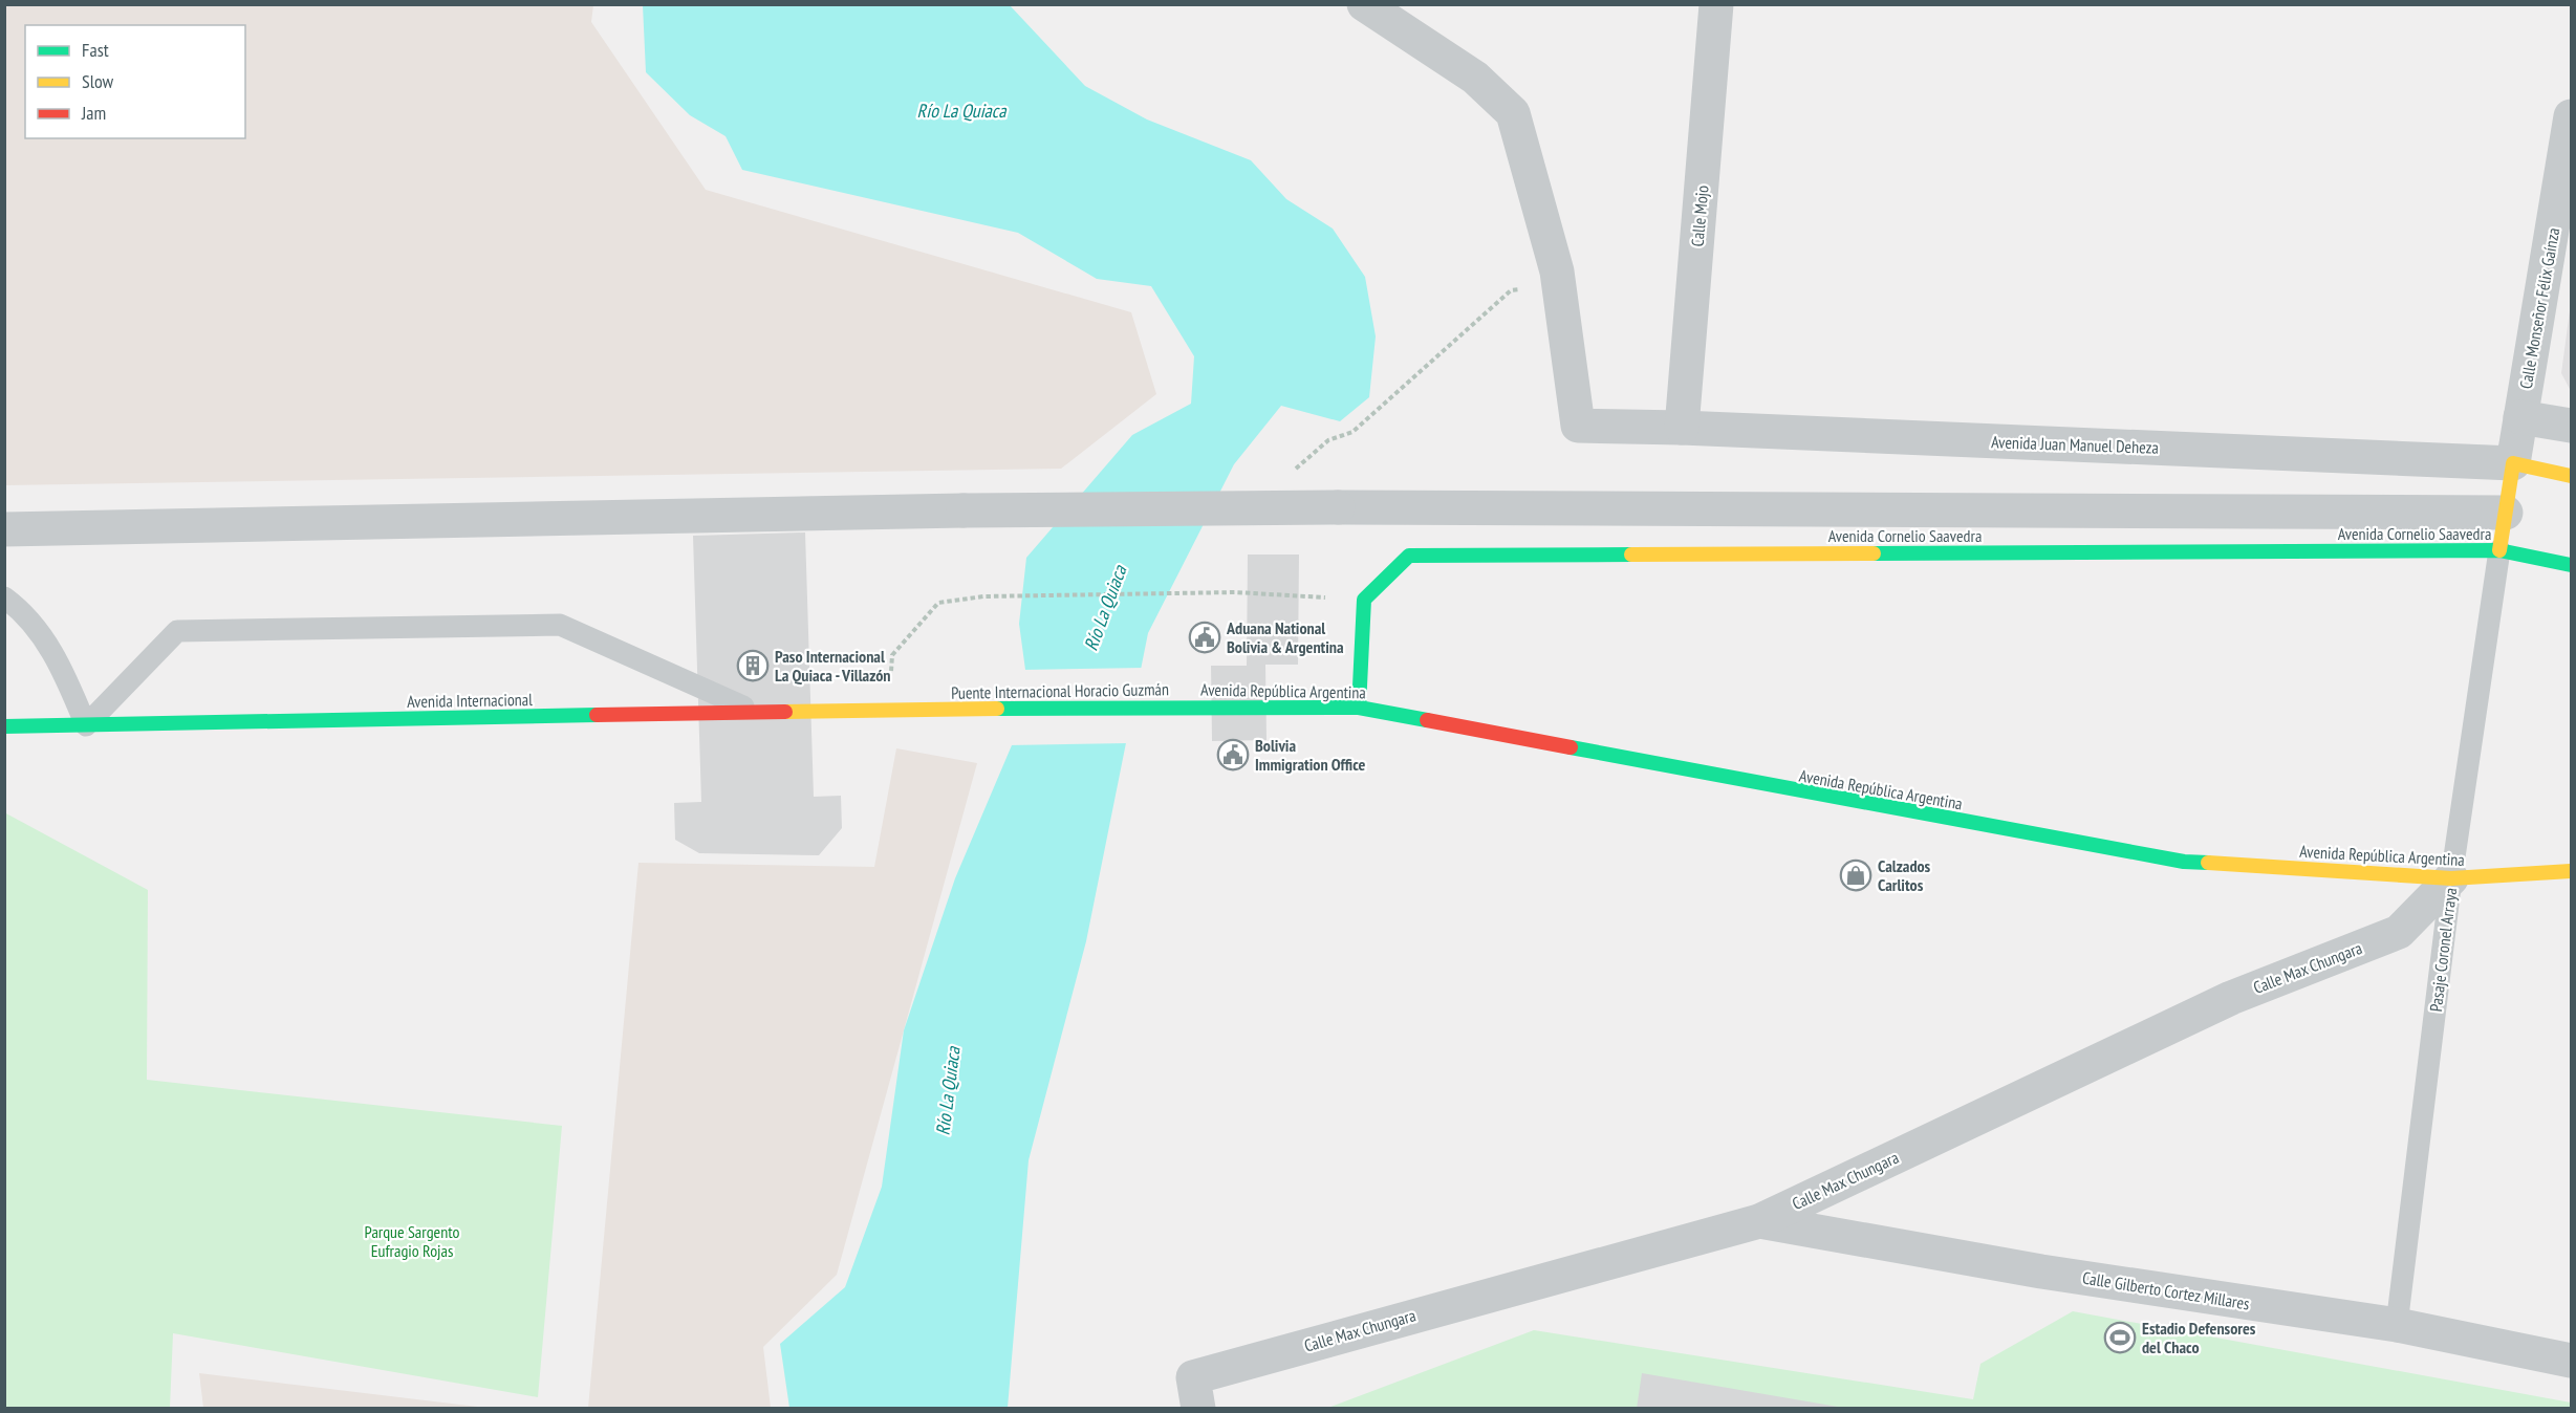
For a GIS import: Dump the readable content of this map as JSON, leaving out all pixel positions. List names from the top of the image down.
{
  "streets": {
    "main road": [
      "Avenida Juan Manuel Deheza",
      "Avenida Cornelio Saavedra",
      "Puente Internacional Horacio Guzmán",
      "Avenida República Argentina",
      "Avenida Internacional",
      "Pasaje Coronel Arraya"
    ],
    "street": [
      "Calle Mojo",
      "Calle Monseñor Félix Gaínza",
      "Calle Max Chungara",
      "Calle Gilberto Cortez Millares"
    ]
  },
  "crossings": [
    ["Calle Mojo", "Avenida Juan Manuel Deheza"],
    ["Calle Monseñor Félix Gaínza", "Avenida Juan Manuel Deheza"],
    ["Calle Monseñor Félix Gaínza", "Pasaje Coronel Arraya"],
    ["Avenida Juan Manuel Deheza", "Pasaje Coronel Arraya"],
    ["Avenida Cornelio Saavedra", "Pasaje Coronel Arraya"],
    ["Puente Internacional Horacio Guzmán", "Avenida República Argentina"],
    ["Puente Internacional Horacio Guzmán", "Avenida Internacional"],
    ["Avenida República Argentina", "Pasaje Coronel Arraya"],
    ["Avenida República Argentina", "Calle Max Chungara"],
    ["Pasaje Coronel Arraya", "Calle Max Chungara"],
    ["Pasaje Coronel Arraya", "Calle Gilberto Cortez Millares"],
    ["Calle Max Chungara", "Calle Gilberto Cortez Millares"]
  ],
  "water": ["Río La Quiaca"],
  "parks": ["Parque Sargento Eufragio Rojas"],
  "places": {
    "public building": ["Aduana National Bolivia & Argentina", "Bolivia Immigration Office"],
    "building": ["Paso Internacional La Quiaca - Villazón"],
    "shop": ["Calzados Carlitos"],
    "sports": ["Estadio Defensores del Chaco"]
  },
  "legend": ["Fast", "Slow", "Jam"]
}
